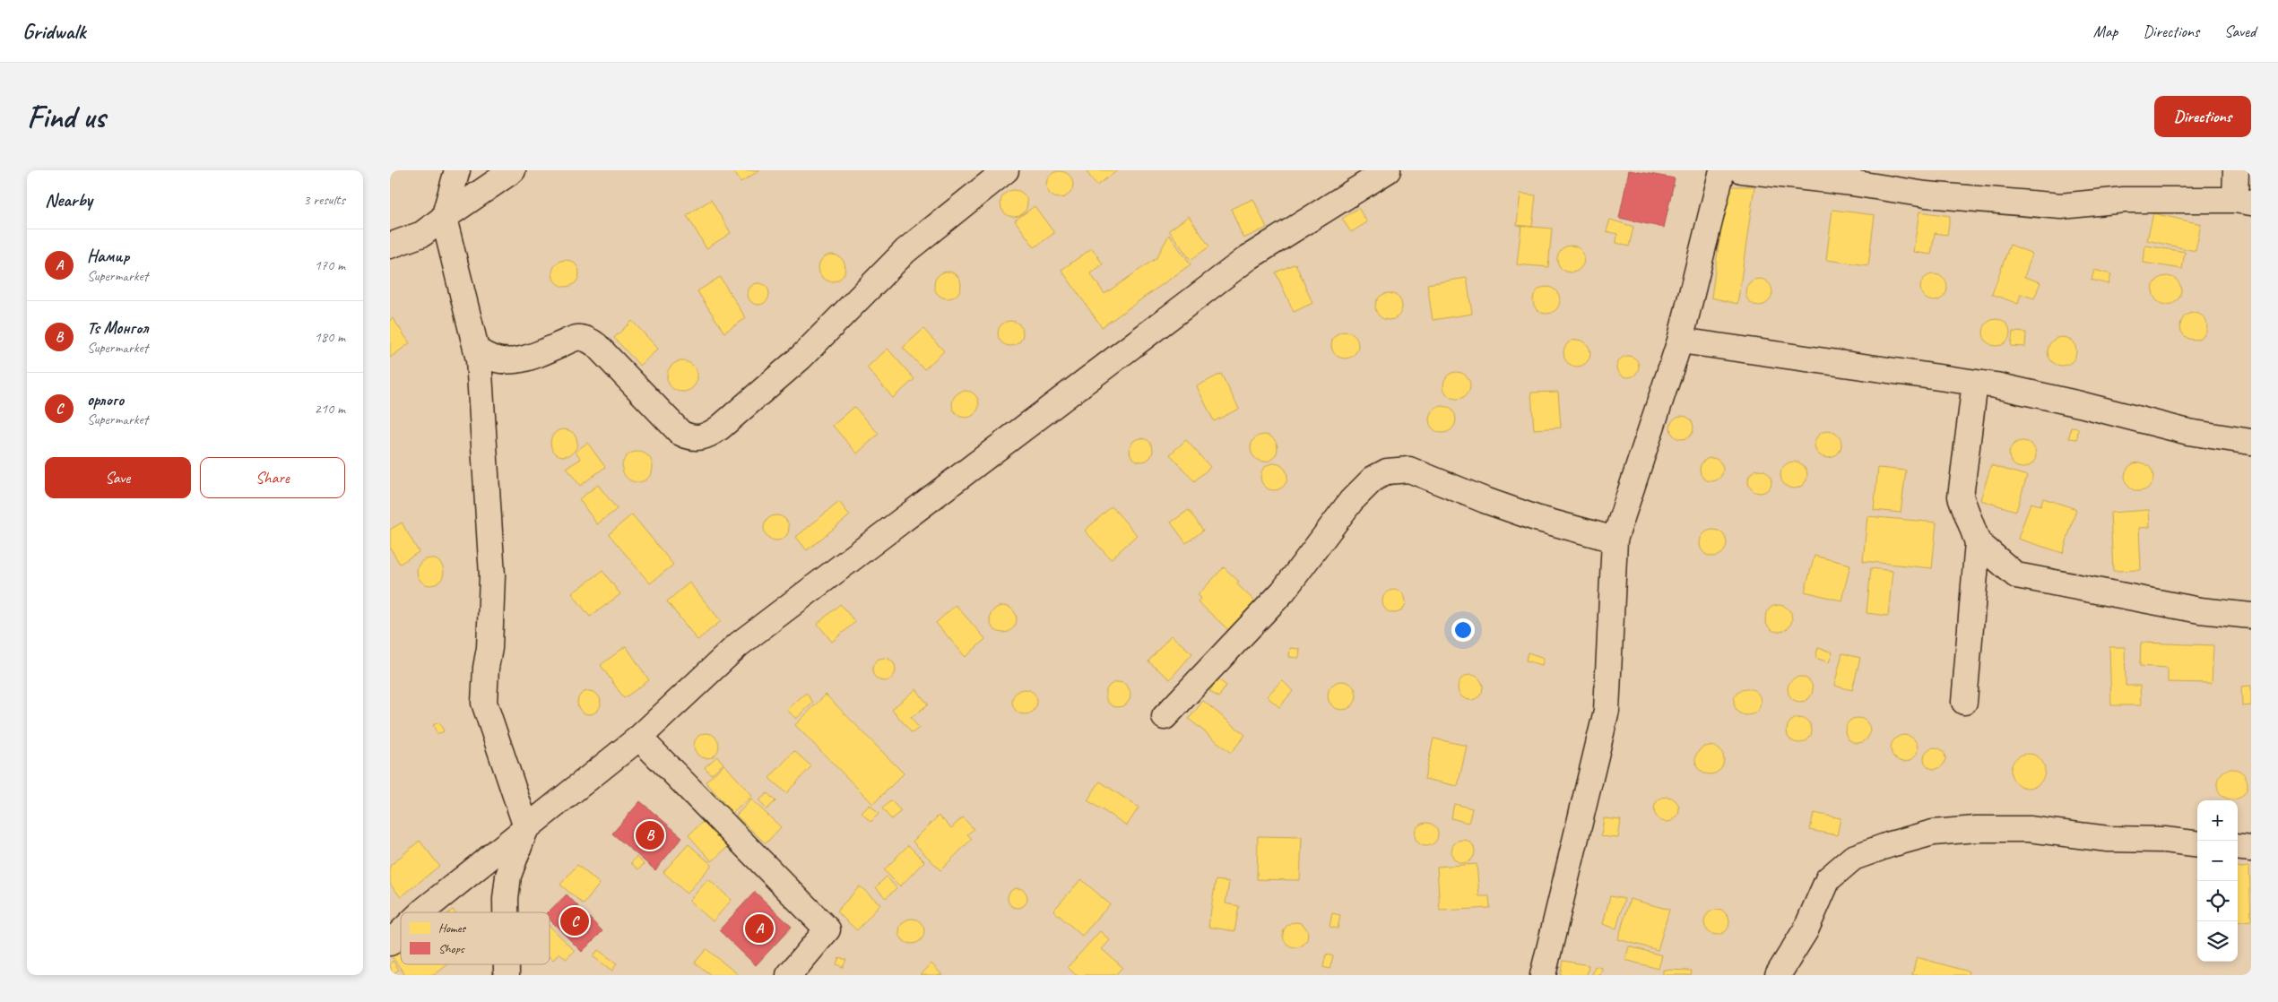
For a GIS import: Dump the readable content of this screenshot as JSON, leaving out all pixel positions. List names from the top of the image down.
{
  "legend": ["Homes", "Shops"],
  "page": {
    "header": "Gridwalk",
    "nav": ["Map", "Directions", "Saved"],
    "buttons": [
      "Directions",
      ["Save", "Share"]
    ],
    "title": "Find us",
    "heading": ["Nearby", "3 results"],
    "list": [
      {
        "mark": "A",
        "name": "Намир",
        "note": "Supermarket",
        "value": "170 m"
      },
      {
        "mark": "B",
        "name": "Ts Монгол",
        "note": "Supermarket",
        "value": "180 m"
      },
      {
        "mark": "C",
        "name": "орлого",
        "note": "Supermarket",
        "value": "210 m"
      }
    ],
    "map_buttons": ["+", "−"],
    "pins": ["B", "C", "A"]
  }
}
